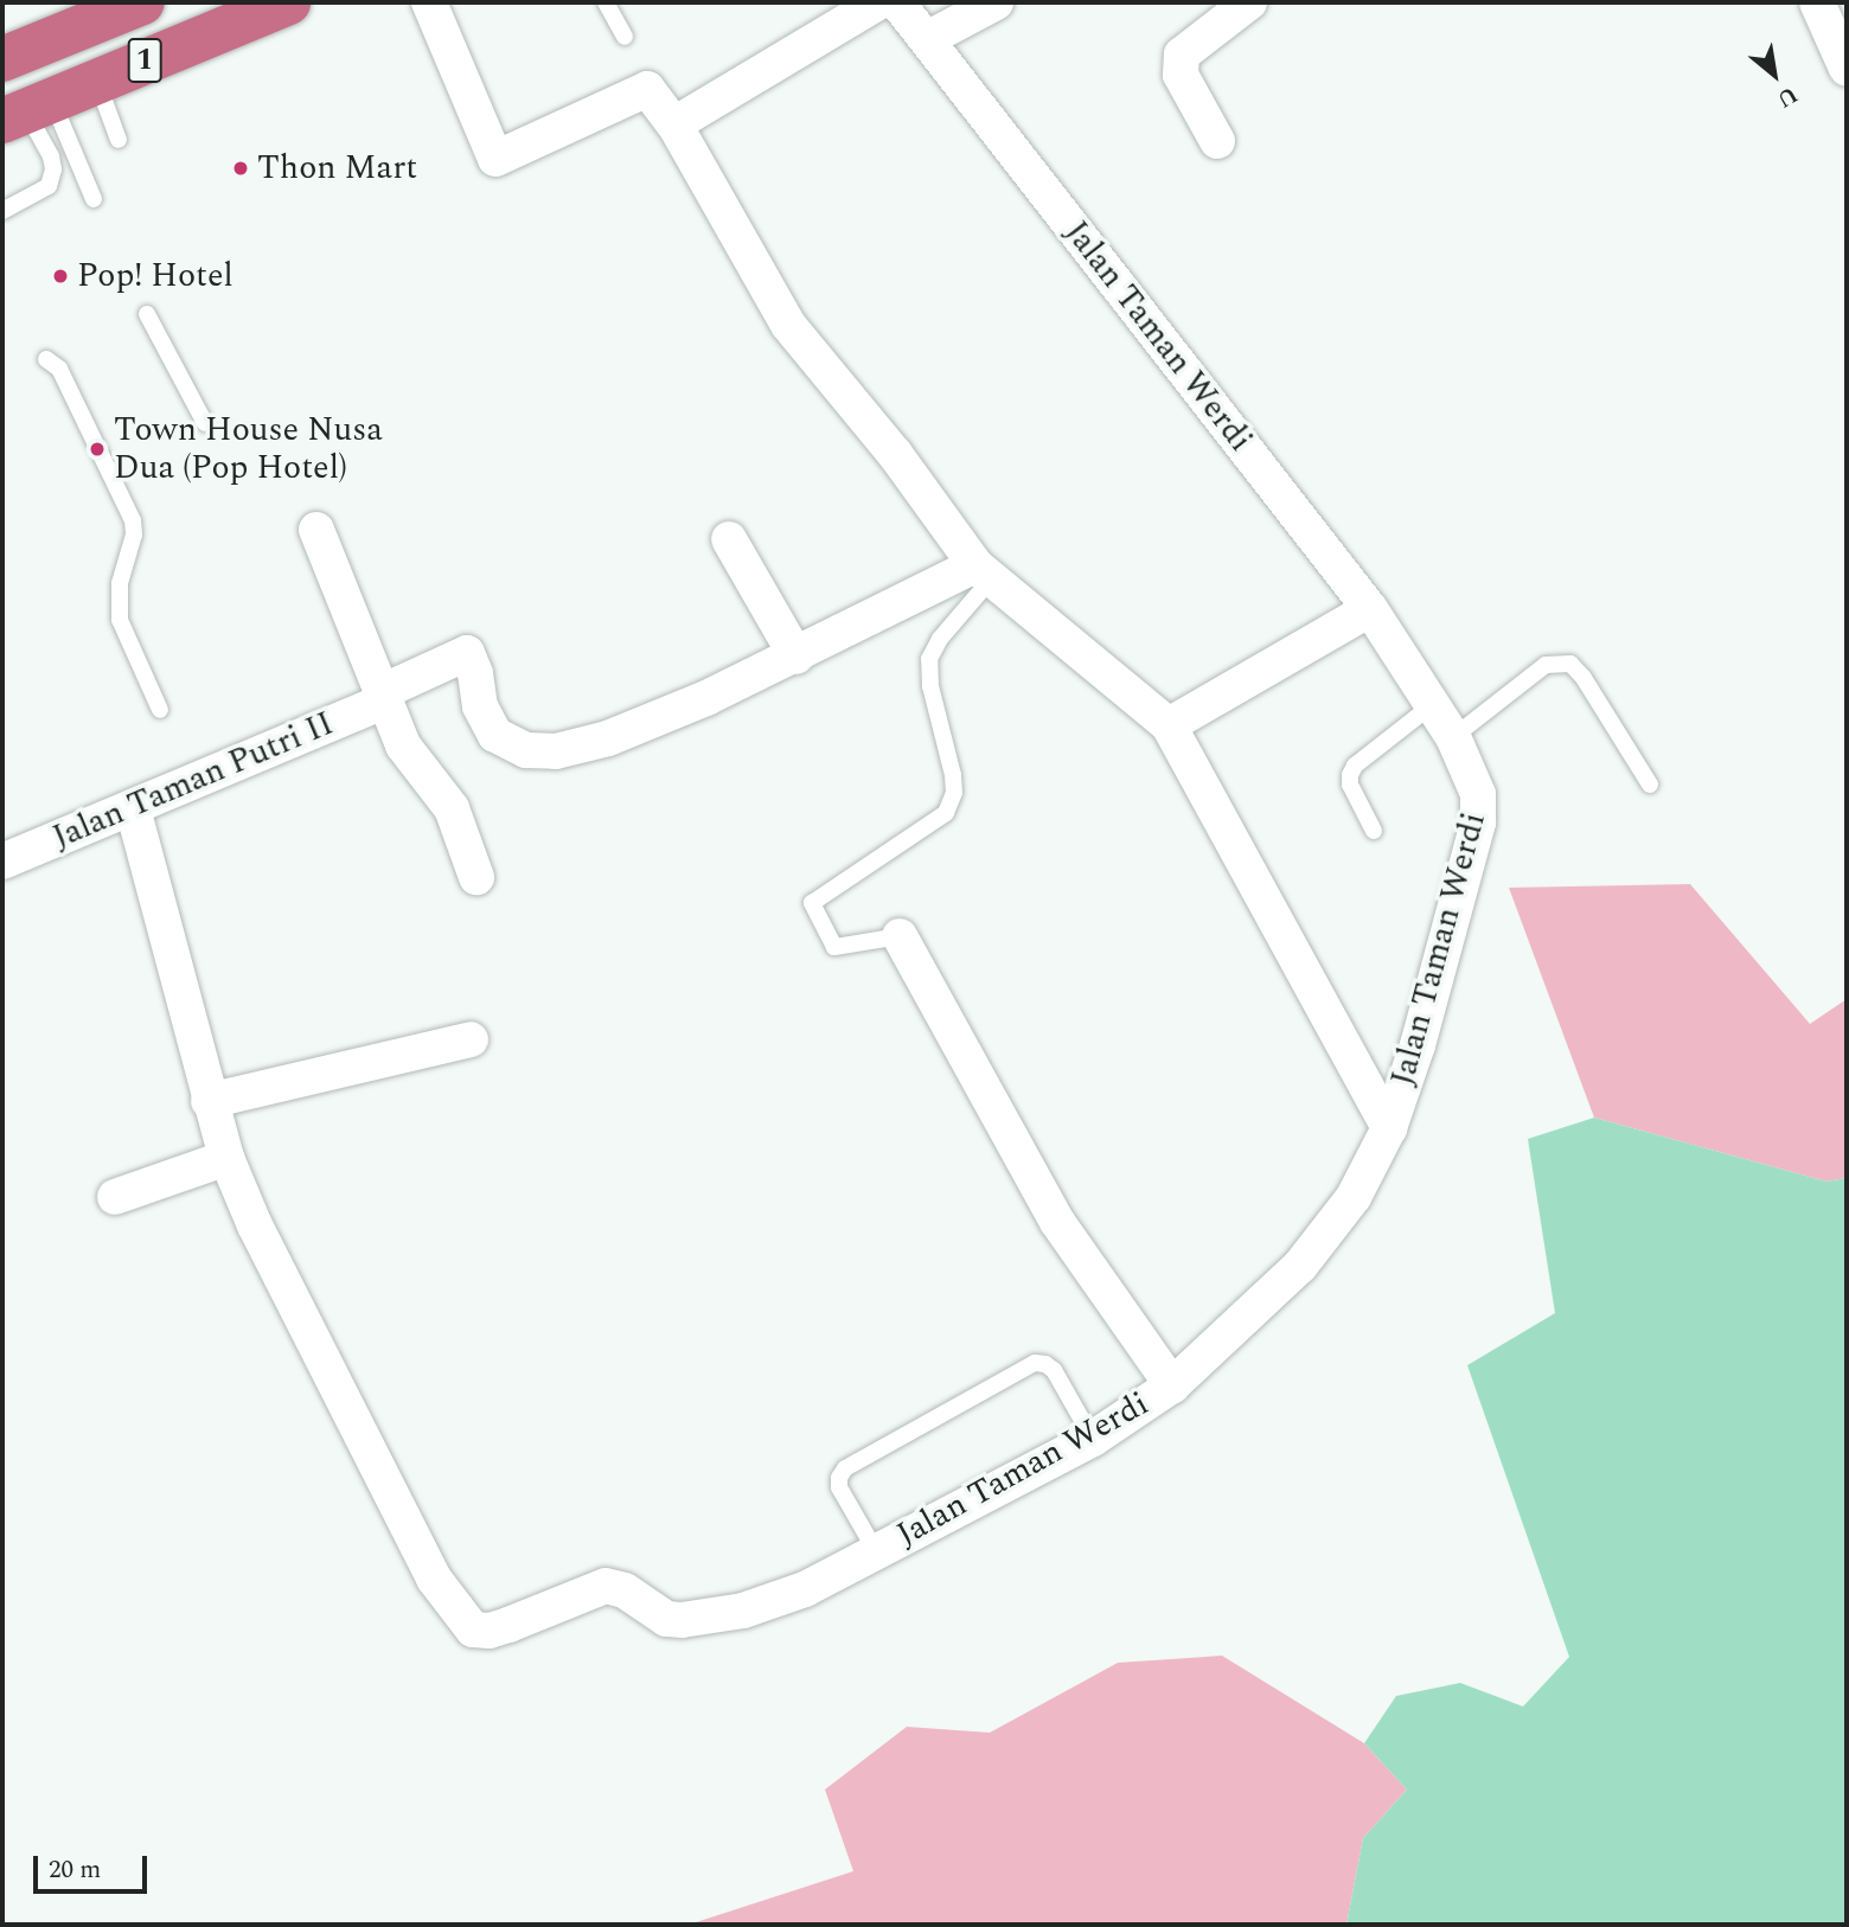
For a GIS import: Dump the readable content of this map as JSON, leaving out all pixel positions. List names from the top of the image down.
{
  "streets": {
    "highway": ["1"],
    "street": ["Jalan Taman Werdi", "Jalan Taman Putri II"]
  },
  "places": ["Thon Mart", "Pop! Hotel", "Town House Nusa Dua (Pop Hotel)"],
  "scale_bar": "20 m",
  "north": "bottom right"
}
